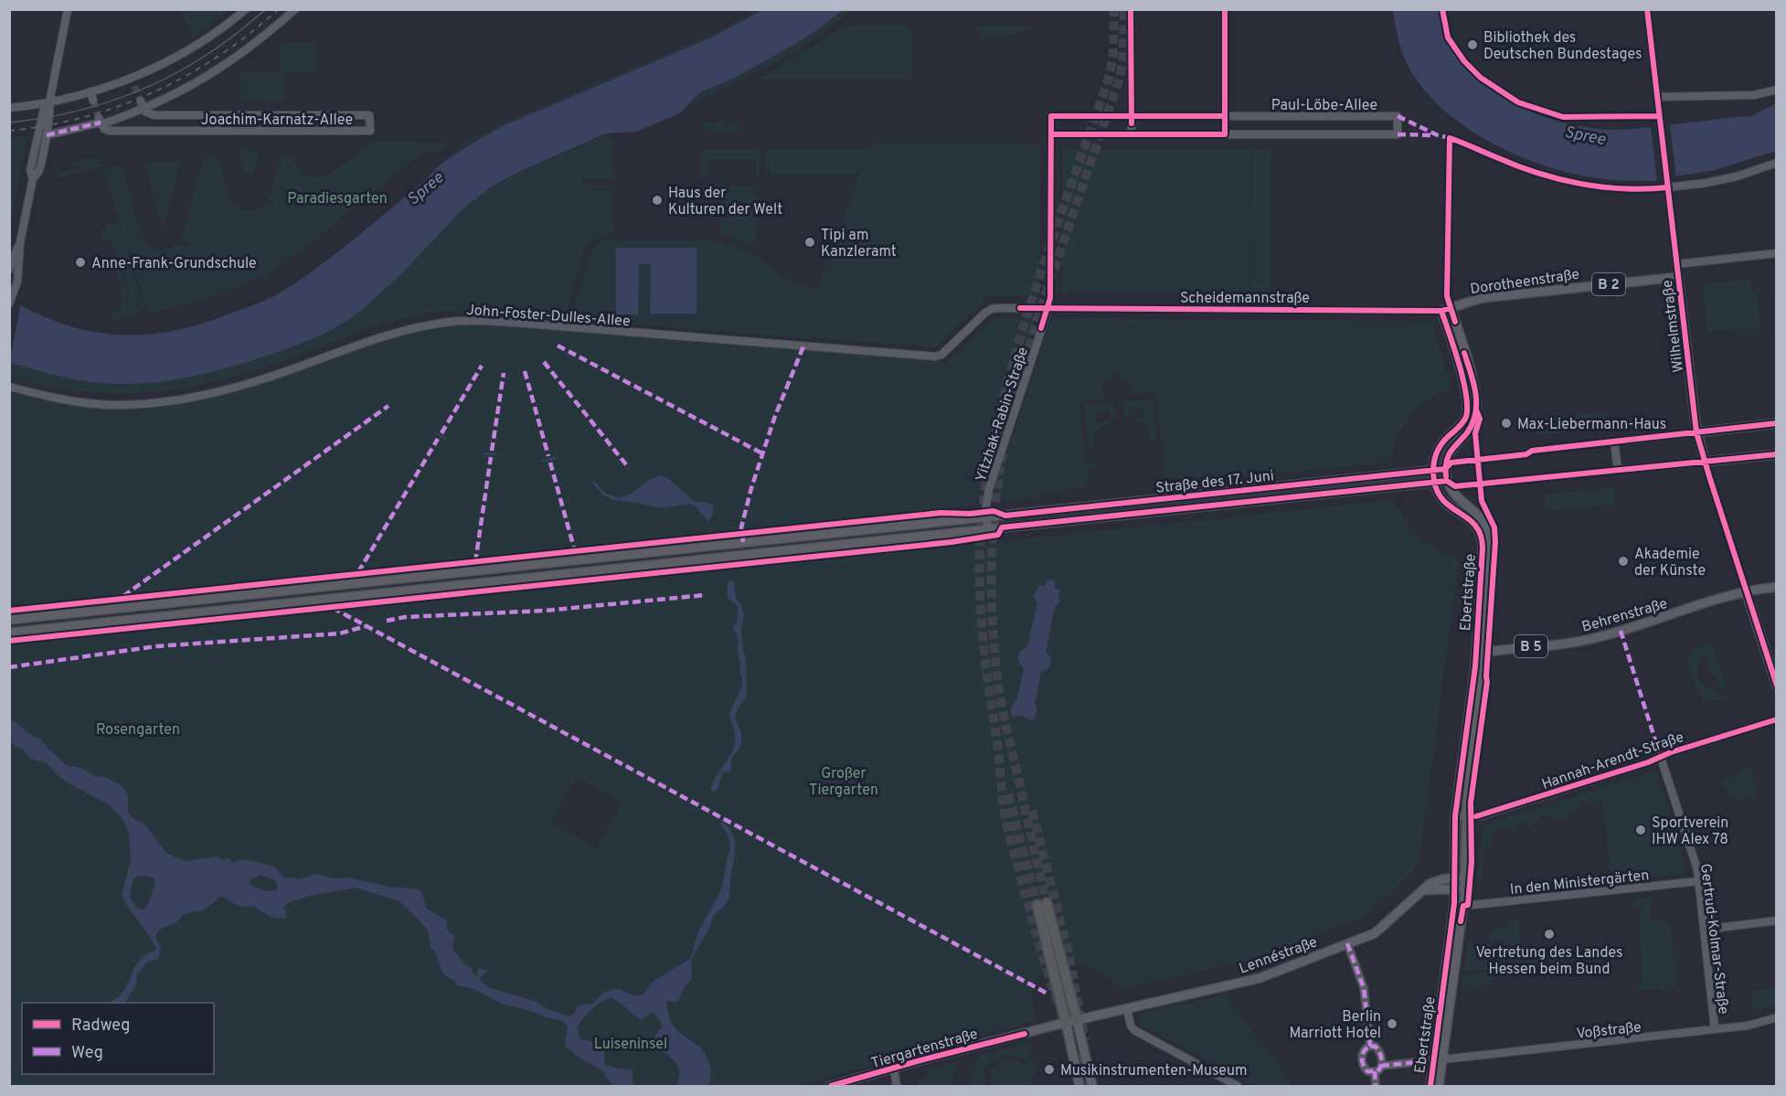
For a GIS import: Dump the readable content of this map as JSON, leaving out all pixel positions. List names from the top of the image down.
{
  "streets": {
    "main road": [
      "Dorotheenstraße",
      "B 2",
      "Wilhelmstraße",
      "Straße des 17. Juni",
      "Ebertstraße",
      "Behrenstraße",
      "B 5",
      "Lennéstraße",
      "Tiergartenstraße"
    ],
    "street": [
      "Paul-Löbe-Allee",
      "Joachim-Karnatz-Allee",
      "Scheidemannstraße",
      "John-Foster-Dulles-Allee",
      "Yitzhak-Rabin-Straße",
      "Hannah-Arendt-Straße",
      "In den Ministergärten",
      "Gertrud-Kolmar-Straße",
      "Voßstraße"
    ]
  },
  "crossings": [
    ["Paul-Löbe-Allee", "Yitzhak-Rabin-Straße"],
    ["Dorotheenstraße", "Scheidemannstraße"],
    ["Dorotheenstraße", "Wilhelmstraße"],
    ["Dorotheenstraße", "Ebertstraße"],
    ["Scheidemannstraße", "John-Foster-Dulles-Allee"],
    ["Scheidemannstraße", "Yitzhak-Rabin-Straße"],
    ["Scheidemannstraße", "Ebertstraße"],
    ["John-Foster-Dulles-Allee", "Yitzhak-Rabin-Straße"],
    ["Yitzhak-Rabin-Straße", "Straße des 17. Juni"],
    ["Straße des 17. Juni", "Ebertstraße"],
    ["Ebertstraße", "Behrenstraße"],
    ["Ebertstraße", "Hannah-Arendt-Straße"],
    ["Ebertstraße", "In den Ministergärten"],
    ["Ebertstraße", "Lennéstraße"],
    ["Ebertstraße", "Voßstraße"],
    ["Hannah-Arendt-Straße", "Gertrud-Kolmar-Straße"],
    ["In den Ministergärten", "Gertrud-Kolmar-Straße"],
    ["Gertrud-Kolmar-Straße", "Voßstraße"],
    ["Lennéstraße", "Tiergartenstraße"]
  ],
  "water": ["Spree"],
  "parks": [
    "Paradiesgarten",
    "Rosengarten",
    "Großer Tiergarten",
    "Luiseninsel"
  ],
  "places": [
    "Bibliothek des Deutschen Bundestages",
    "Haus der Kulturen der Welt",
    "Tipi am Kanzleramt",
    "Anne-Frank-Grundschule",
    "Max-Liebermann-Haus",
    "Akademie der Künste",
    "Sportverein IHW Alex 78",
    "Vertretung des Landes Hessen beim Bund",
    "Berlin Marriott Hotel",
    "Musikinstrumenten-Museum"
  ],
  "legend": ["Radweg", "Weg"]
}
